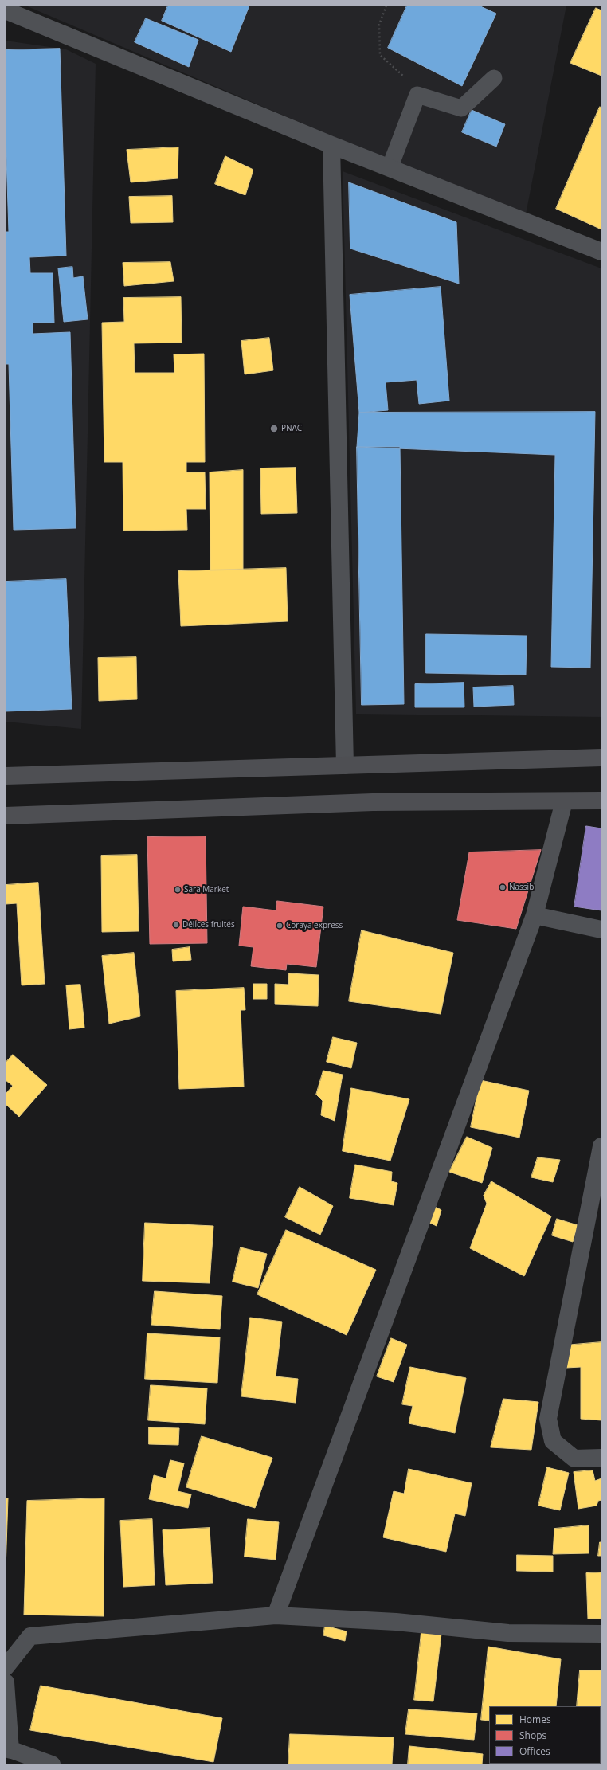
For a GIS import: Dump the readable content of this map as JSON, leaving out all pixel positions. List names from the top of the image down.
{
  "places": [
    "PNAC",
    "Nassib",
    "Sara Market",
    "Délices fruités",
    "Coraya express"
  ],
  "legend": ["Homes", "Shops", "Offices"]
}
